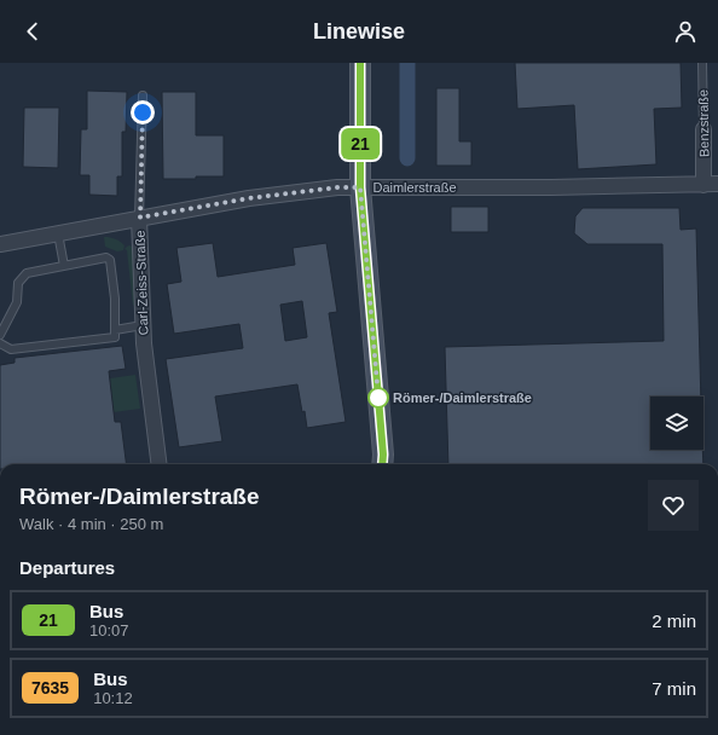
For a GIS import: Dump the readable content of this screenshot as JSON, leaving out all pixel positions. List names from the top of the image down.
{
  "streets": {
    "street": ["Benzstraße", "Daimlerstraße", "Carl-Zeiss-Straße"]
  },
  "crossings": [
    ["Benzstraße", "Daimlerstraße"],
    ["Daimlerstraße", "Carl-Zeiss-Straße"]
  ],
  "places": ["Römer-/Daimlerstraße"],
  "lines": ["bus line 21"],
  "page": {
    "header": "Linewise",
    "on_map": "21",
    "heading": [
      ["Römer-/Daimlerstraße", "Walk · 4 min · 250 m"],
      "Departures"
    ],
    "list": [
      {
        "mark": "21",
        "name": "Bus",
        "note": "10:07",
        "value": "2 min"
      },
      {
        "mark": "7635",
        "name": "Bus",
        "note": "10:12",
        "value": "7 min"
      }
    ]
  }
}
